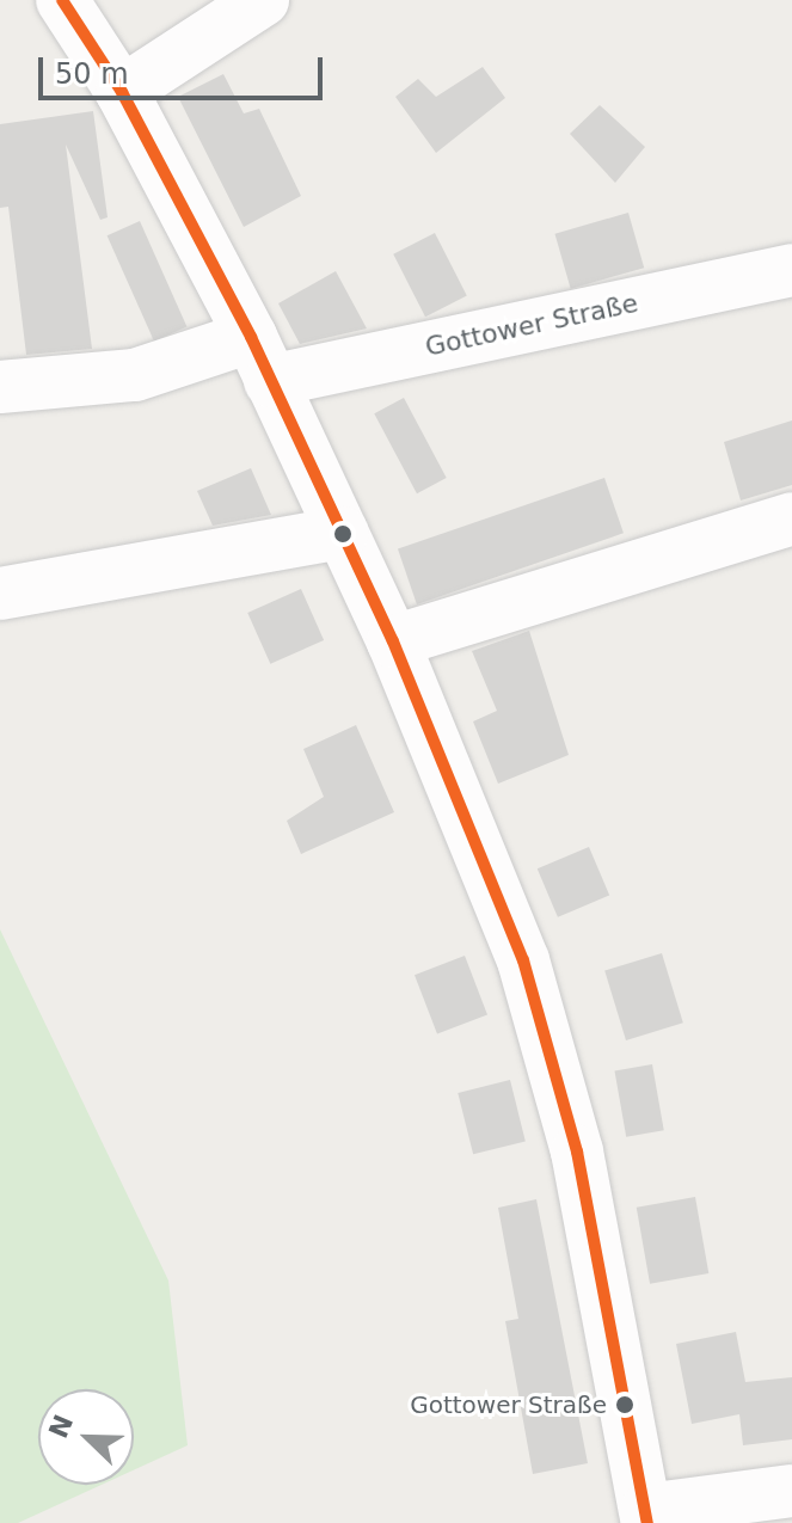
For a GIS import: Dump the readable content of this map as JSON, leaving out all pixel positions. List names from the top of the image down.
{
  "streets": {
    "street": ["Gottower Straße"]
  },
  "places": ["Gottower Straße"],
  "scale_bar": "50 m",
  "north": "top left"
}
